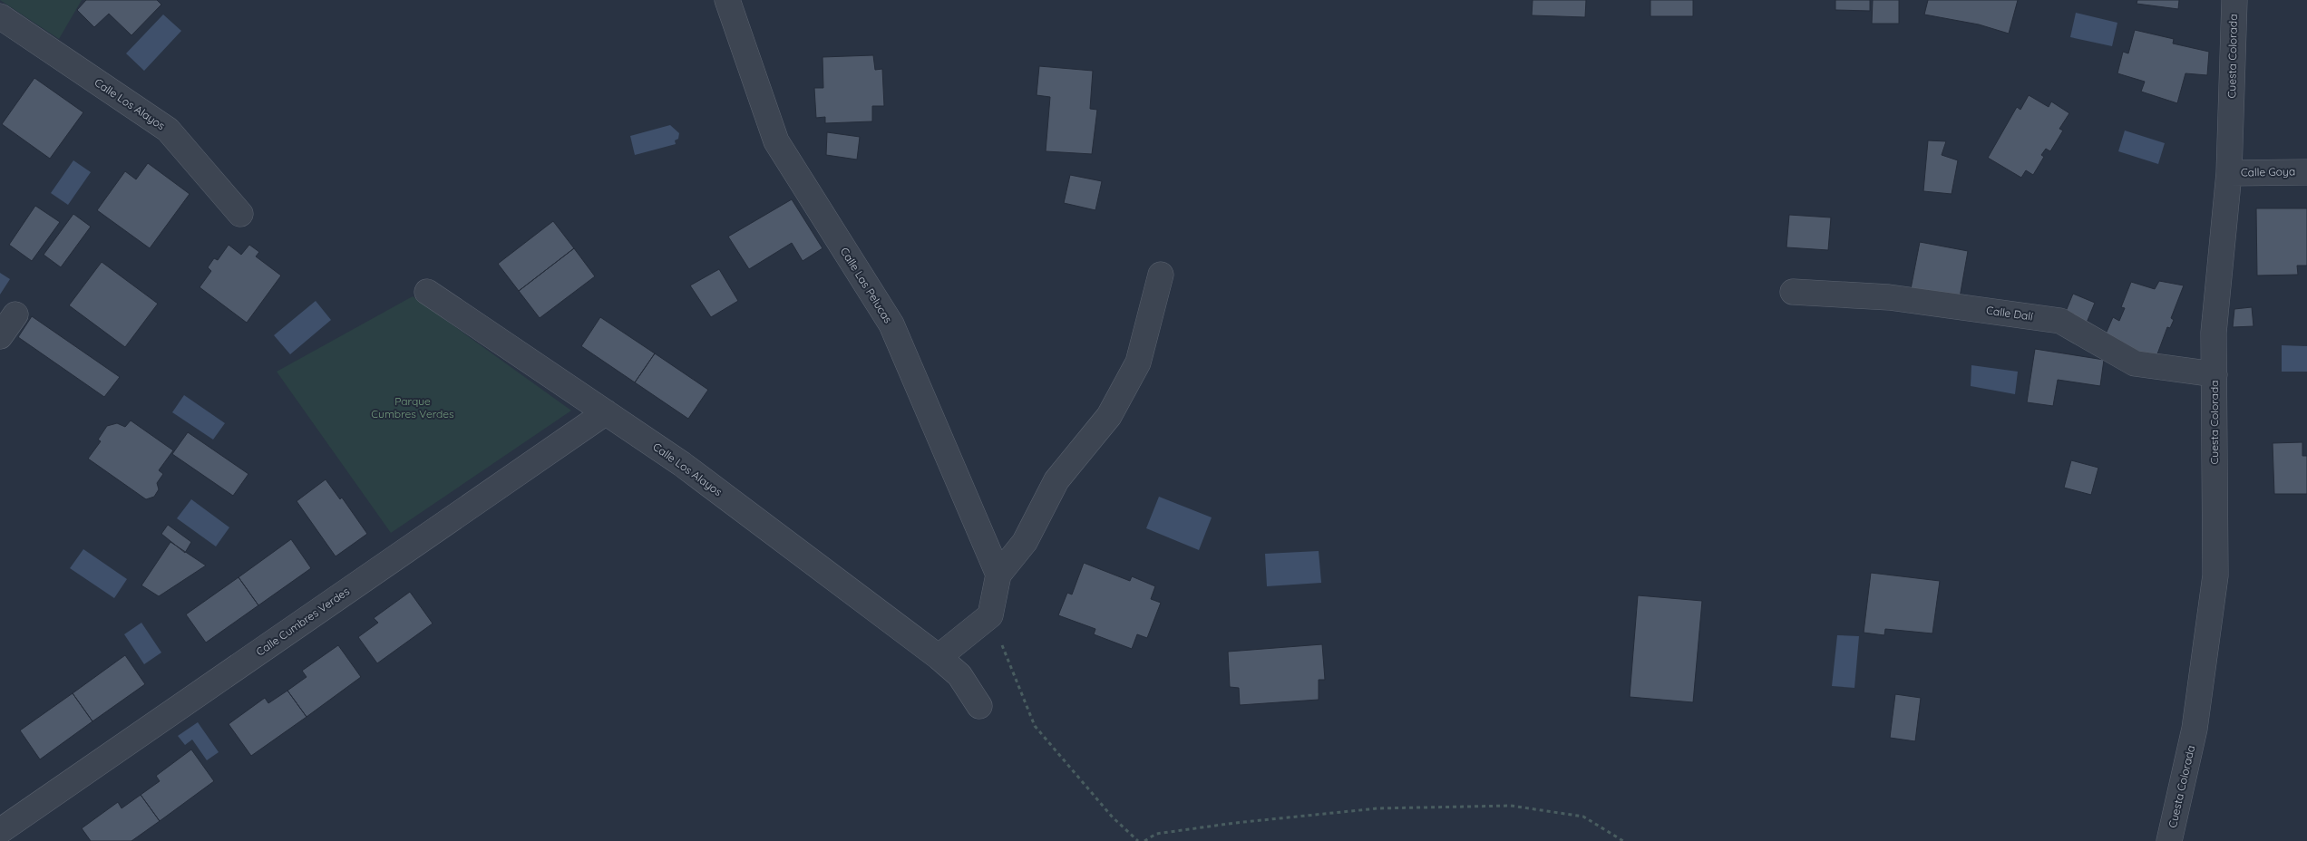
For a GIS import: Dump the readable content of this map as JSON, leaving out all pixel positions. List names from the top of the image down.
{
  "streets": {
    "street": [
      "Cuesta Colorada",
      "Calle Los Alayos",
      "Calle Goya",
      "Calle Las Pelucas",
      "Calle Dalí",
      "Calle Cumbres Verdes"
    ]
  },
  "crossings": [
    ["Cuesta Colorada", "Calle Goya"],
    ["Cuesta Colorada", "Calle Dalí"],
    ["Calle Los Alayos", "Calle Cumbres Verdes"]
  ],
  "parks": ["Parque Cumbres Verdes"]
}
